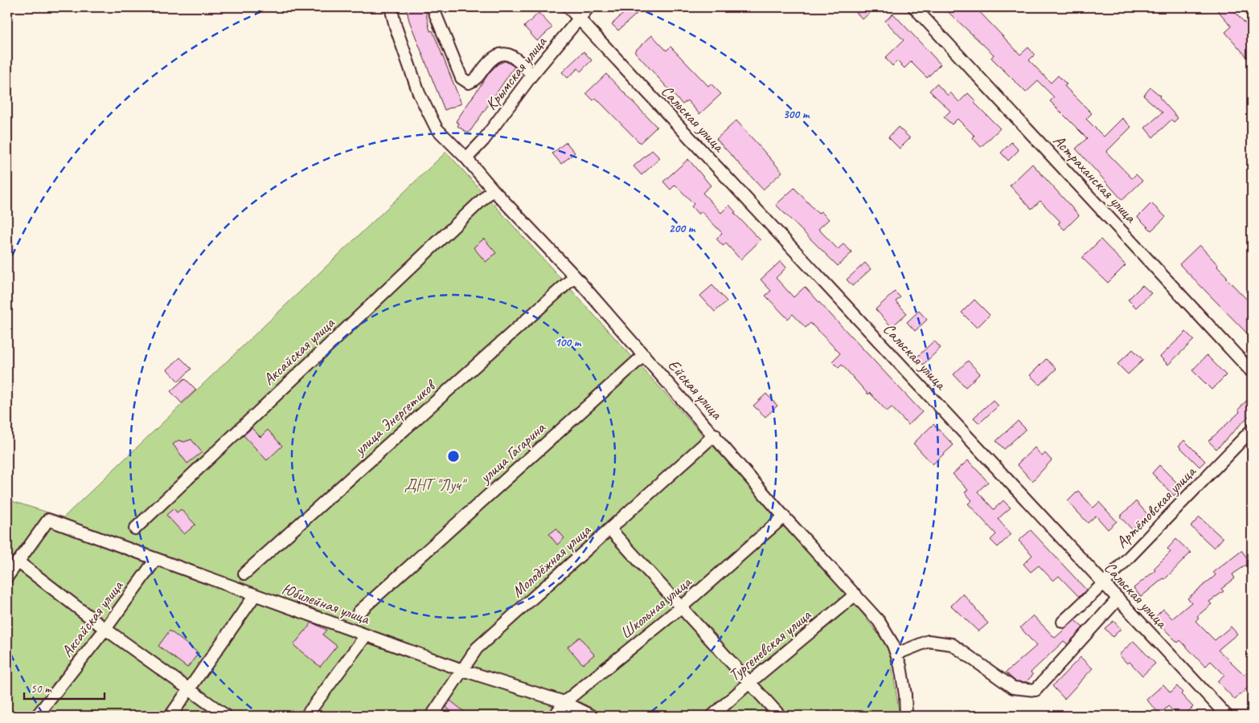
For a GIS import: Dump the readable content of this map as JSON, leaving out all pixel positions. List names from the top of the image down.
{
  "streets": {
    "street": [
      "Крымская улица",
      "Сальская улица",
      "Астраханская улица",
      "Аксайская улица",
      "Ейская улица",
      "улица Энергетиков",
      "улица Гагарина",
      "Артёмовская улица",
      "Молодёжная улица",
      "Юбилейная улица",
      "Школьная улица",
      "Тургеневская улица"
    ]
  },
  "crossings": [
    ["Крымская улица", "Сальская улица"],
    ["Крымская улица", "Ейская улица"],
    ["Сальская улица", "Артёмовская улица"],
    ["Аксайская улица", "Ейская улица"],
    ["Аксайская улица", "Юбилейная улица"],
    ["Ейская улица", "улица Энергетиков"],
    ["Ейская улица", "улица Гагарина"],
    ["Ейская улица", "Молодёжная улица"],
    ["Ейская улица", "Школьная улица"],
    ["Ейская улица", "Тургеневская улица"],
    ["Молодёжная улица", "Юбилейная улица"],
    ["Юбилейная улица", "Школьная улица"]
  ],
  "parks": ["ДНТ \"Луч\""],
  "scale_bar": "50 m",
  "rings": ["300 m", "200 m", "100 m"]
}
